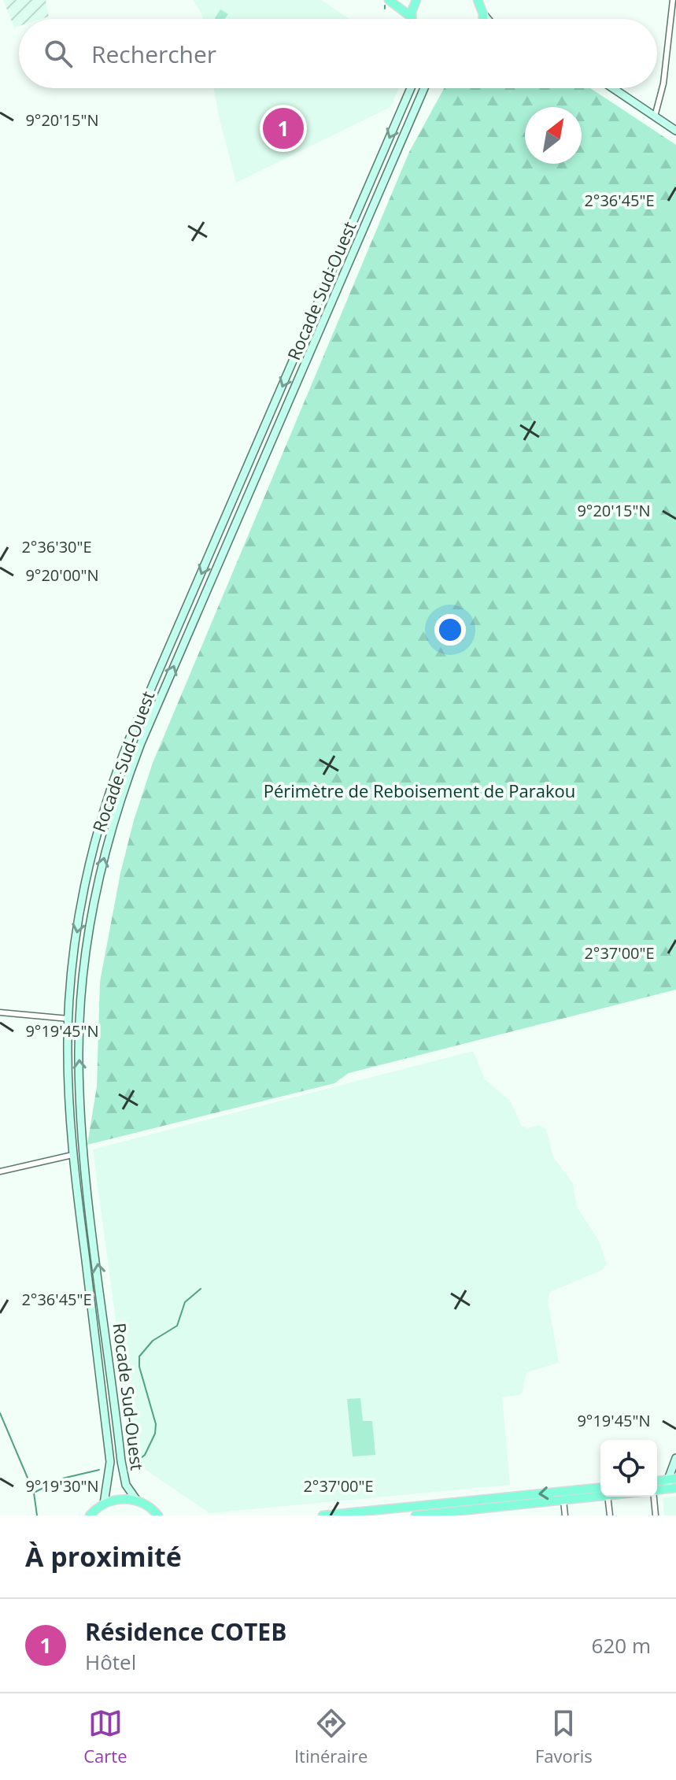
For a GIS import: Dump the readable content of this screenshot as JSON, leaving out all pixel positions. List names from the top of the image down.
{
  "streets": {
    "main road": ["Rocade Sud-Ouest"]
  },
  "parks": ["Périmètre de Reboisement de Parakou"],
  "north": "top right",
  "page": {
    "search": "Rechercher",
    "pins": "1",
    "heading": "À proximité",
    "list": [
      {
        "mark": "1",
        "name": "Résidence COTEB",
        "note": "Hôtel",
        "value": "620 m"
      }
    ],
    "nav": ["Carte", "Itinéraire", "Favoris"]
  },
  "coordinates": [
    "9°20'15\"N",
    "2°36'45\"E",
    "2°36'30\"E",
    "9°20'00\"N",
    "2°37'00\"E",
    "9°19'45\"N",
    "9°19'30\"N"
  ]
}
